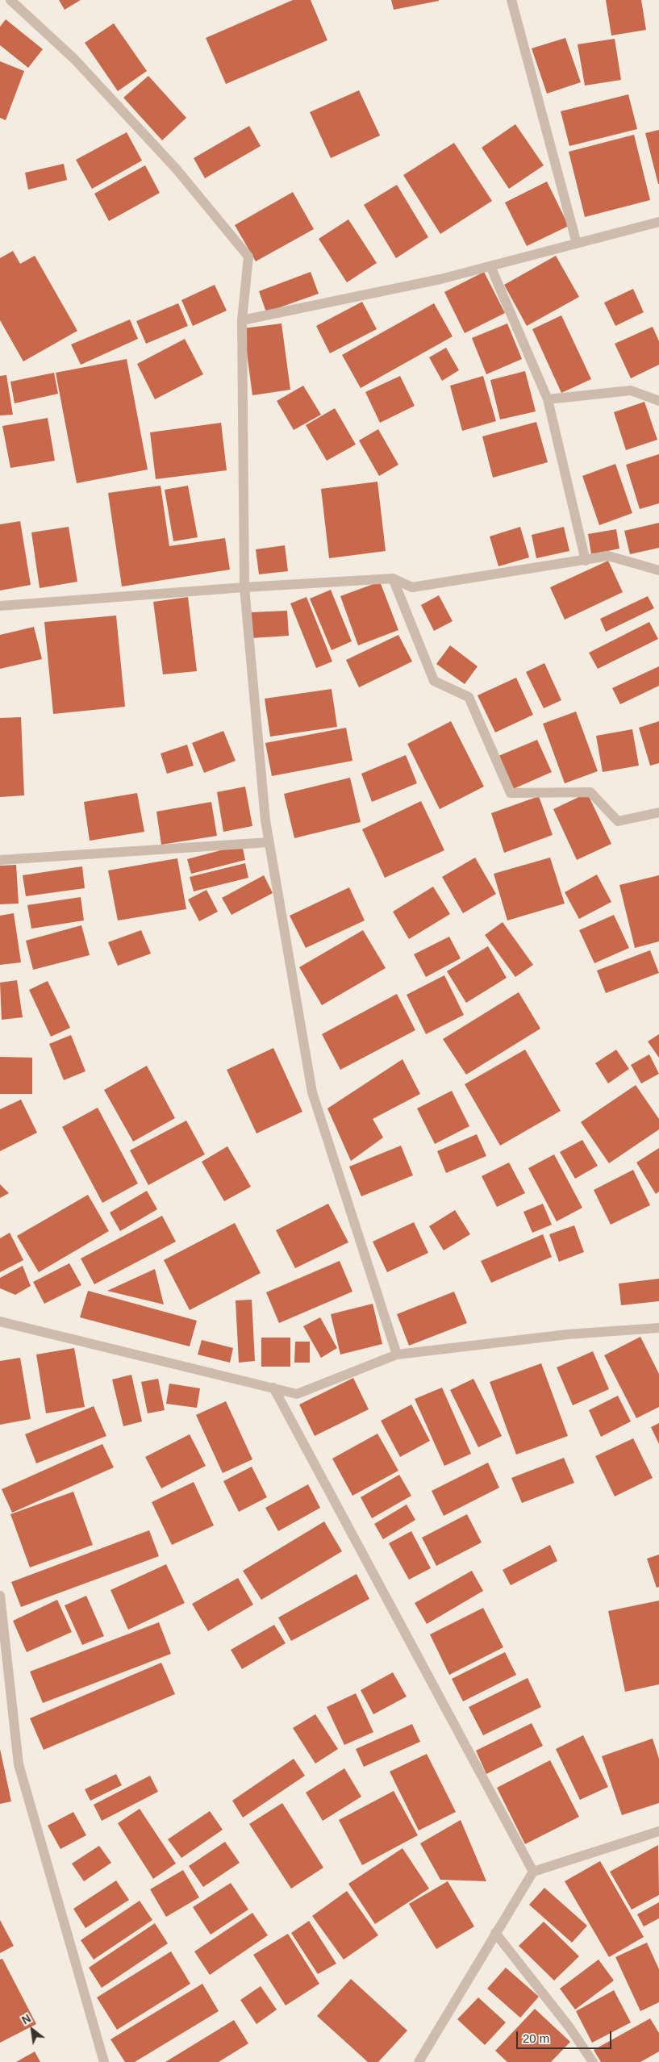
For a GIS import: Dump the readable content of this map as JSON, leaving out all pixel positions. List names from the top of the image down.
{
  "scale_bar": "20 m",
  "north": "top left"
}
